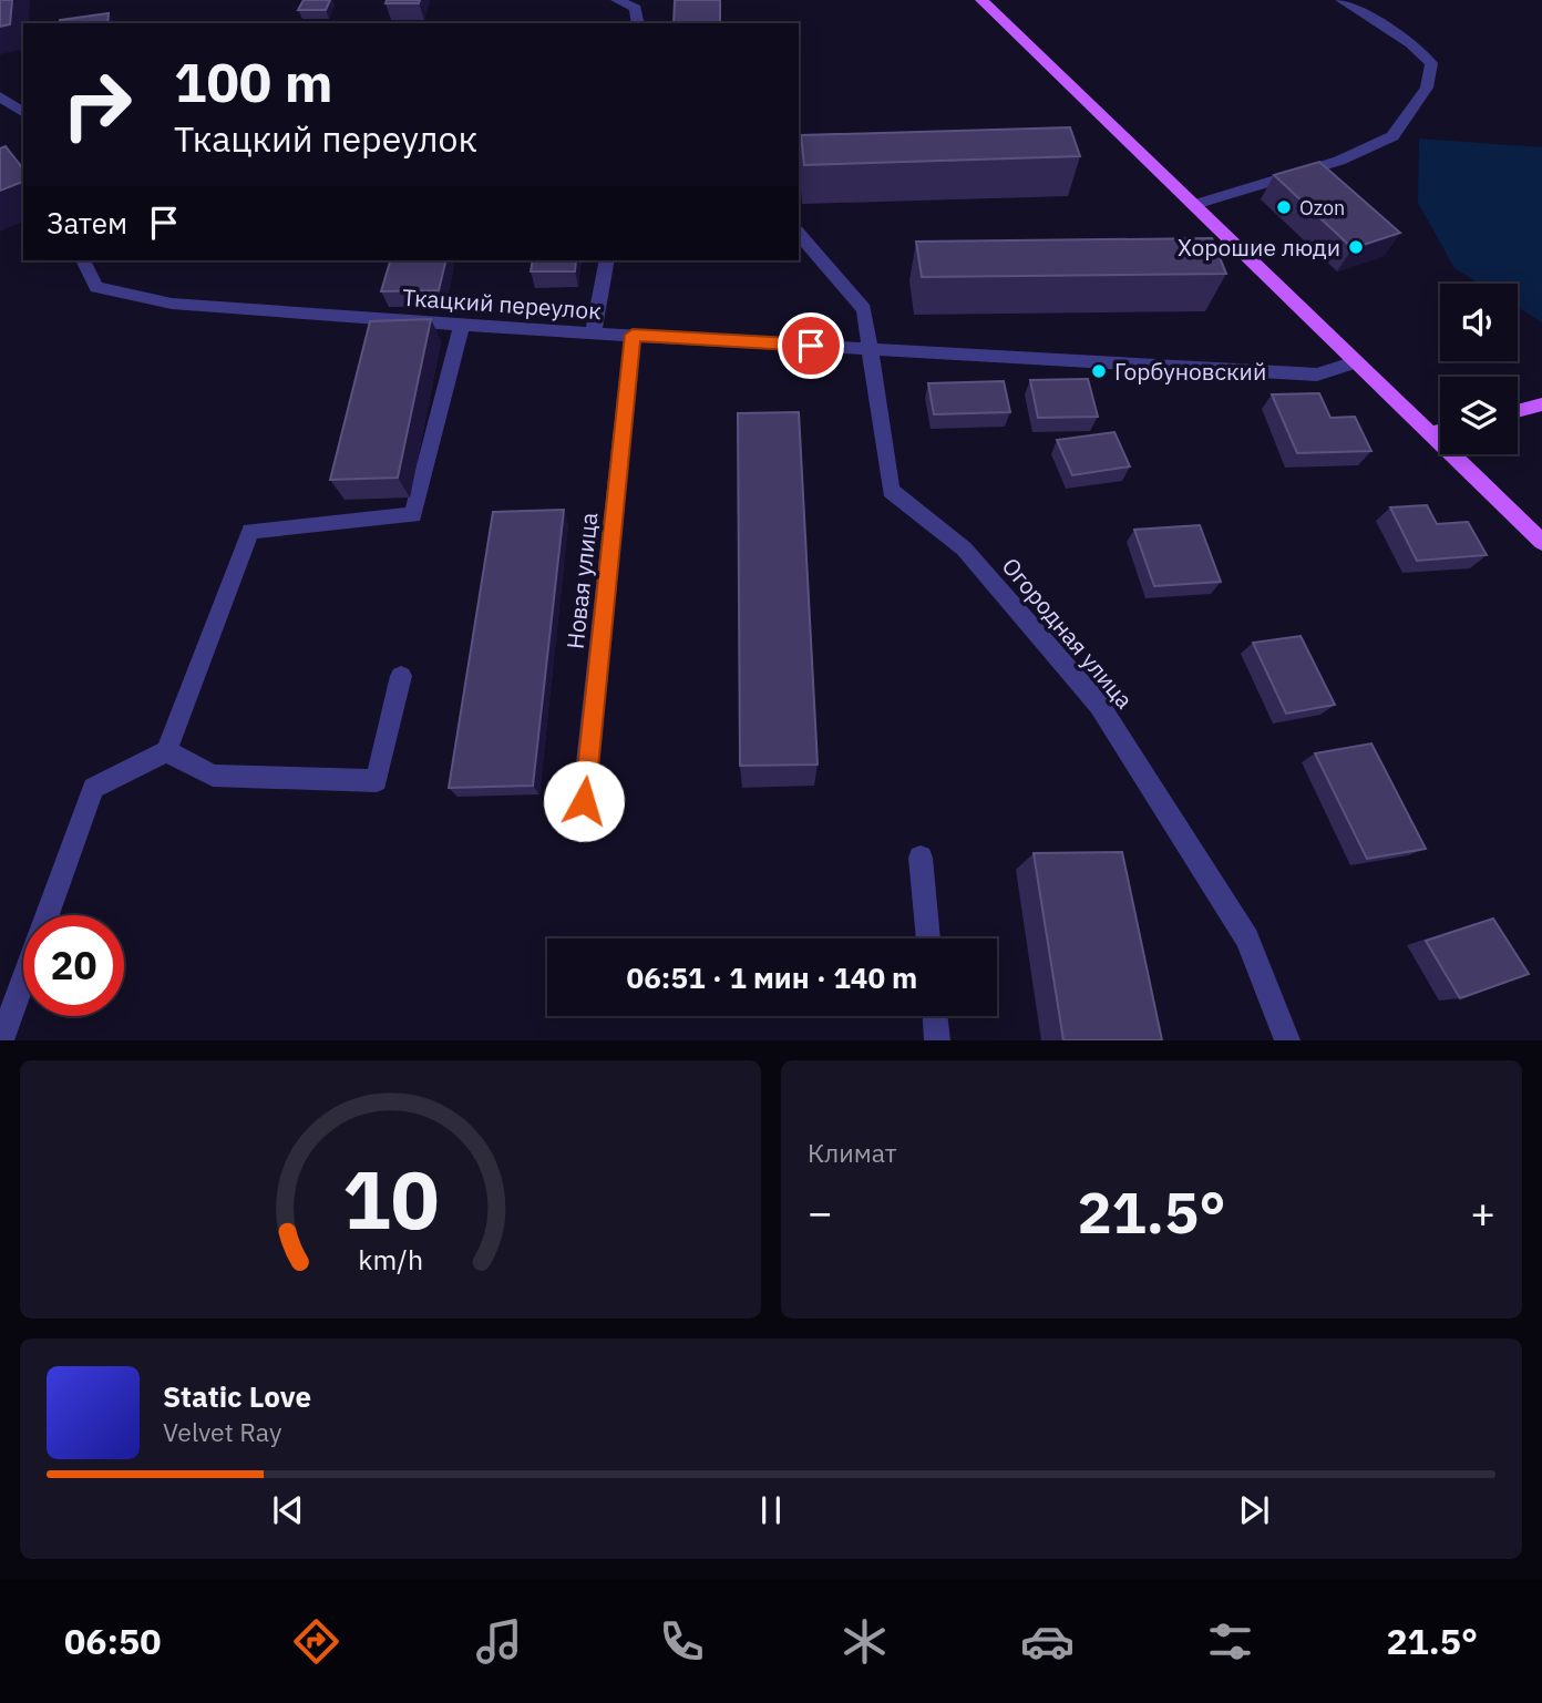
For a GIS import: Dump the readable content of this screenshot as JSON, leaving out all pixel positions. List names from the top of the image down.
{
  "streets": {
    "street": ["Ткацкий переулок", "Новая улица", "Огородная улица"]
  },
  "crossings": [
    ["Ткацкий переулок", "Новая улица"],
    ["Ткацкий переулок", "Огородная улица"]
  ],
  "places": ["Ozon", "Хорошие люди", "Горбуновский"],
  "page": {
    "turn": ["100 m", "Ткацкий переулок"],
    "then": "Затем",
    "limit": "20",
    "trip": "06:51 · 1 мин · 140 m",
    "tile": "Климат",
    "heat": ["−", "21.5°", "+"],
    "song": ["Static Love", "Velvet Ray"],
    "tabs": ["06:50", "21.5°"],
    "gauge": ["10", "km/h"]
  }
}
